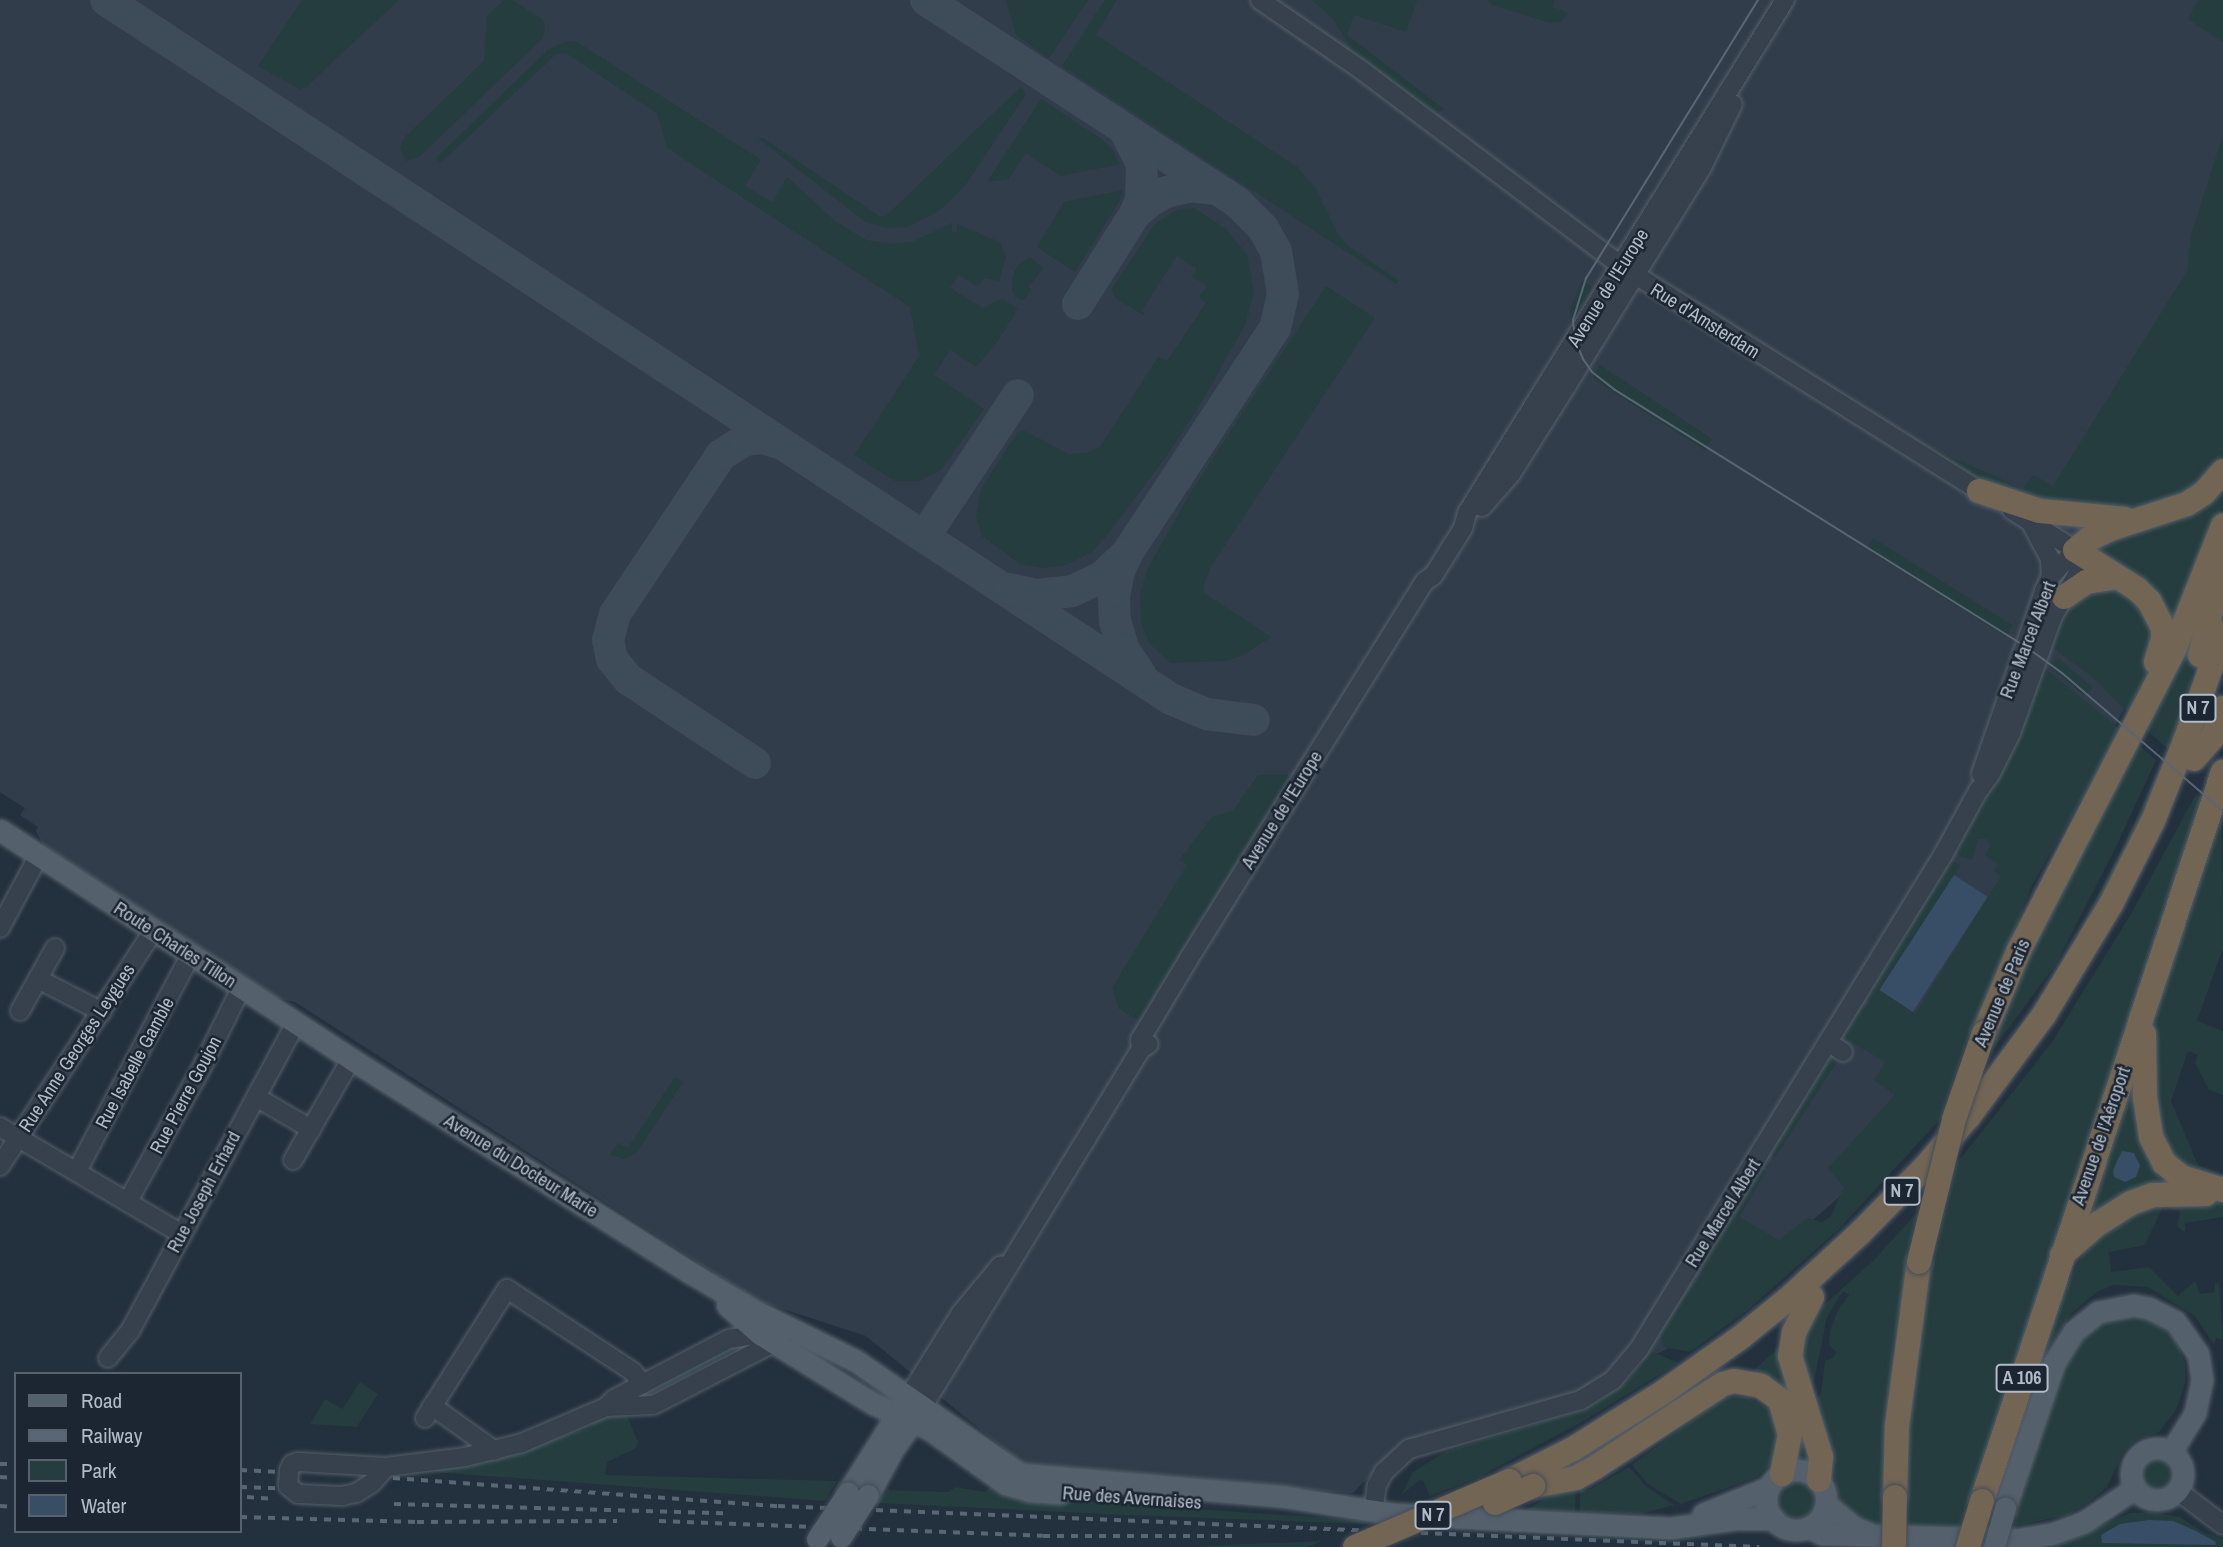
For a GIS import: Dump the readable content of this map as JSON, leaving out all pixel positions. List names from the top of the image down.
{
  "streets": {
    "highway": [
      "N 7",
      "Avenue de Paris",
      "Avenue de l'Aéroport",
      "A 106"
    ],
    "main road": ["Route Charles Tillon", "Avenue du Docteur Marie", "Rue des Avernaises"],
    "street": [
      "Avenue de l'Europe",
      "Rue d'Amsterdam",
      "Rue Marcel Albert",
      "Rue Anne Georges Leygues",
      "Rue Isabelle Gamble",
      "Rue Pierre Goujon",
      "Rue Joseph Erhard"
    ]
  },
  "crossings": [
    ["Avenue de l'Europe", "Rue d'Amsterdam"],
    ["Avenue de l'Europe", "Avenue du Docteur Marie"],
    ["Avenue de l'Europe", "Rue des Avernaises"],
    ["Rue d'Amsterdam", "Rue Marcel Albert"],
    ["Rue Marcel Albert", "Rue des Avernaises"],
    ["Route Charles Tillon", "Rue Anne Georges Leygues"],
    ["Route Charles Tillon", "Rue Isabelle Gamble"],
    ["Route Charles Tillon", "Rue Pierre Goujon"],
    ["Route Charles Tillon", "Avenue du Docteur Marie"],
    ["Route Charles Tillon", "Rue Joseph Erhard"],
    ["Avenue de l'Aéroport", "A 106"],
    ["Avenue du Docteur Marie", "Rue des Avernaises"]
  ],
  "legend": [
    "Road",
    "Railway",
    "Park",
    "Water"
  ]
}
